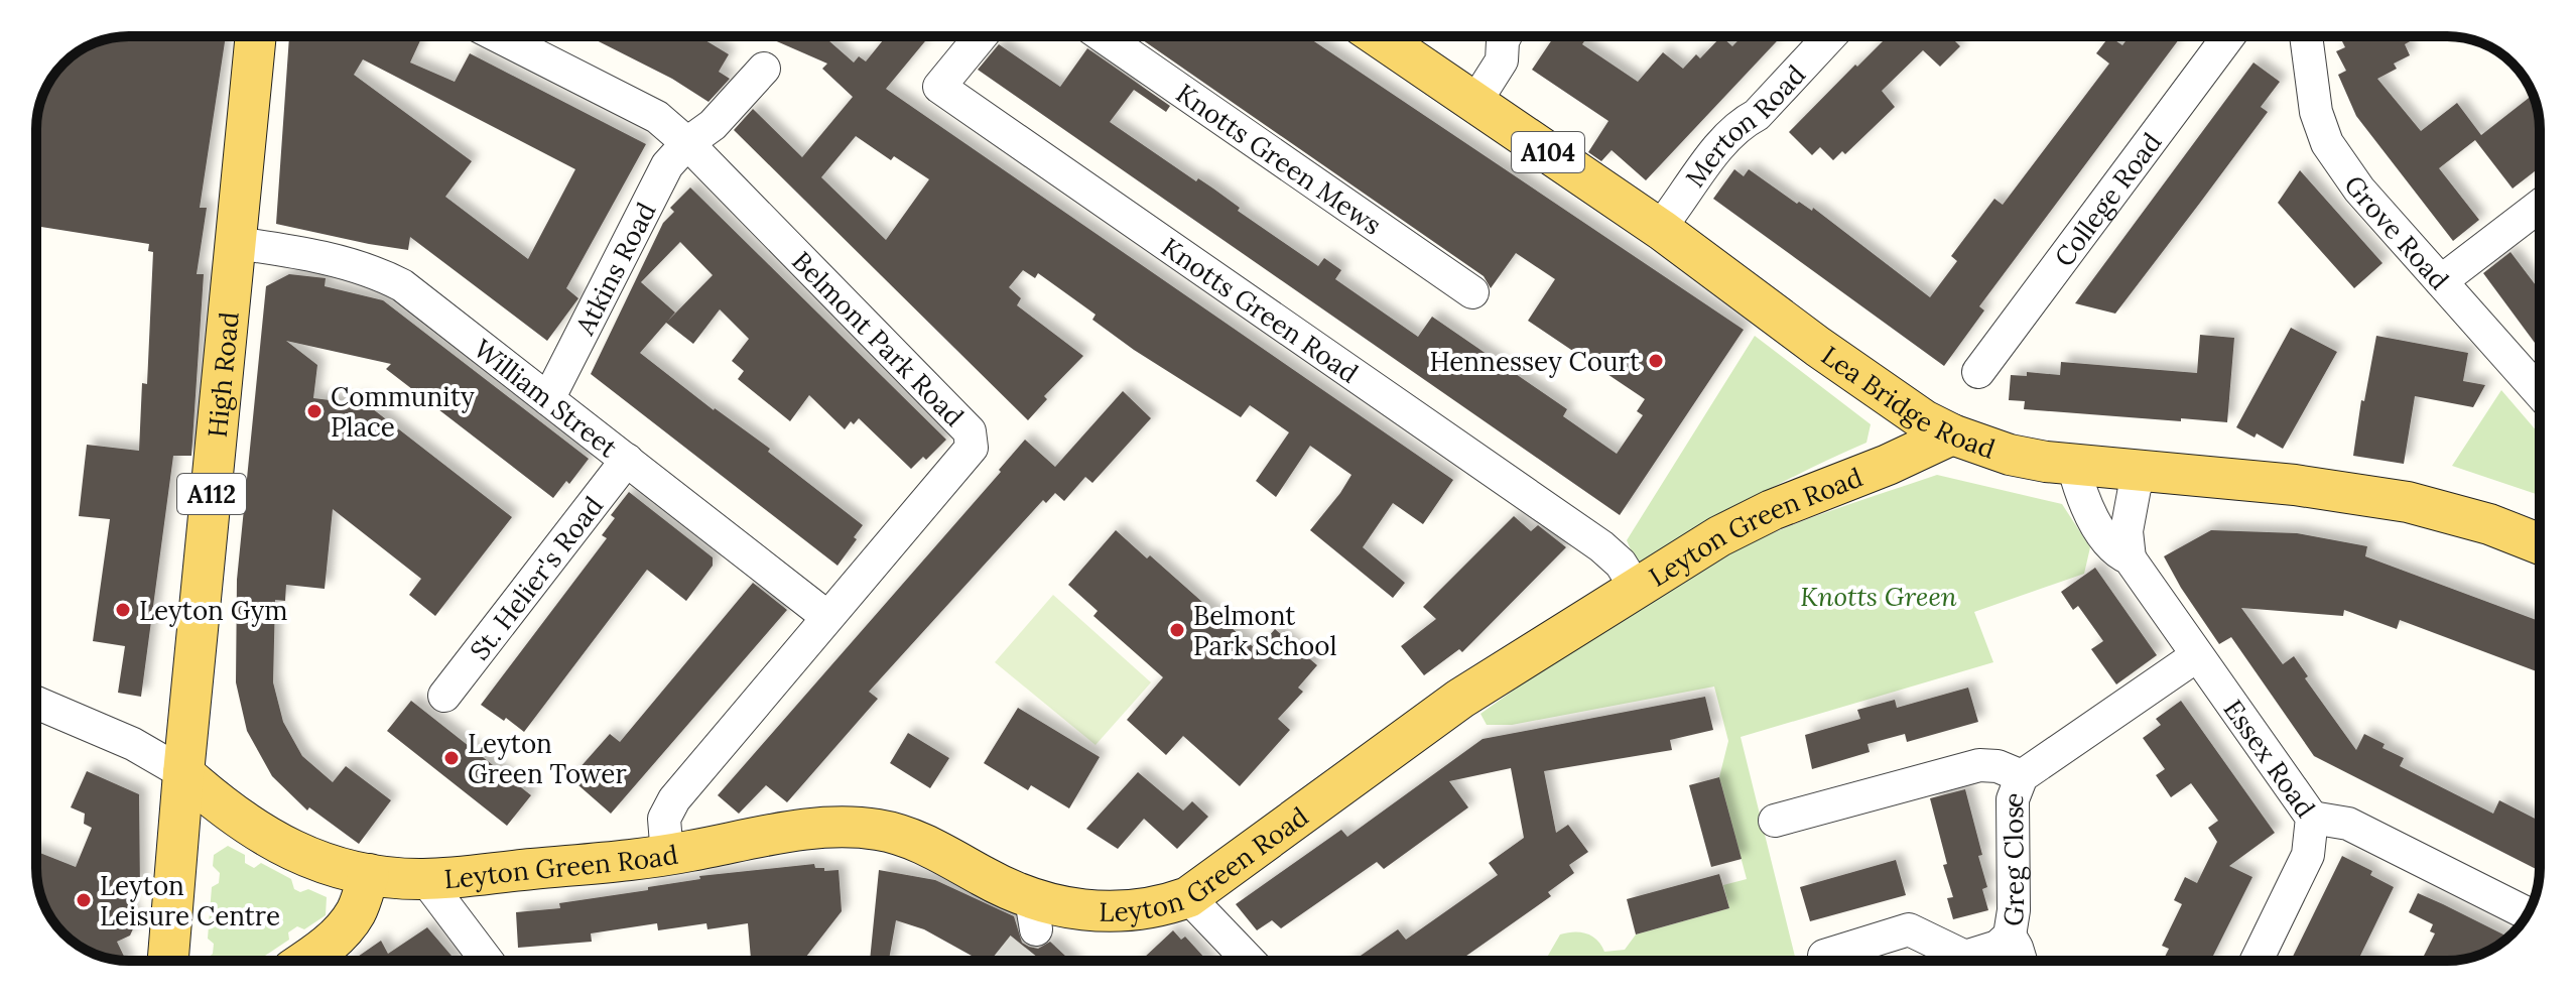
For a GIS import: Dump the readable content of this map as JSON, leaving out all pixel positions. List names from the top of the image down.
{
  "streets": {
    "main road": [
      "A104",
      "High Road",
      "Lea Bridge Road",
      "A112",
      "Leyton Green Road"
    ],
    "street": [
      "Merton Road",
      "Knotts Green Mews",
      "College Road",
      "Grove Road",
      "Atkins Road",
      "Knotts Green Road",
      "Belmont Park Road",
      "William Street",
      "St. Helier's Road",
      "Essex Road",
      "Greg Close"
    ]
  },
  "crossings": [
    ["Merton Road", "Lea Bridge Road"],
    ["Atkins Road", "Belmont Park Road"],
    ["Atkins Road", "William Street"],
    ["Knotts Green Road", "Leyton Green Road"],
    ["Belmont Park Road", "William Street"],
    ["Belmont Park Road", "Leyton Green Road"],
    ["High Road", "William Street"],
    ["High Road", "A112"],
    ["High Road", "Leyton Green Road"],
    ["William Street", "St. Helier's Road"],
    ["Lea Bridge Road", "Leyton Green Road"],
    ["Lea Bridge Road", "Essex Road"],
    ["A112", "Leyton Green Road"],
    ["Essex Road", "Greg Close"]
  ],
  "parks": ["Knotts Green"],
  "places": [
    "Hennessey Court",
    "Community Place",
    "Leyton Gym",
    "Belmont Park School",
    "Leyton Green Tower",
    "Leyton Leisure Centre"
  ]
}
